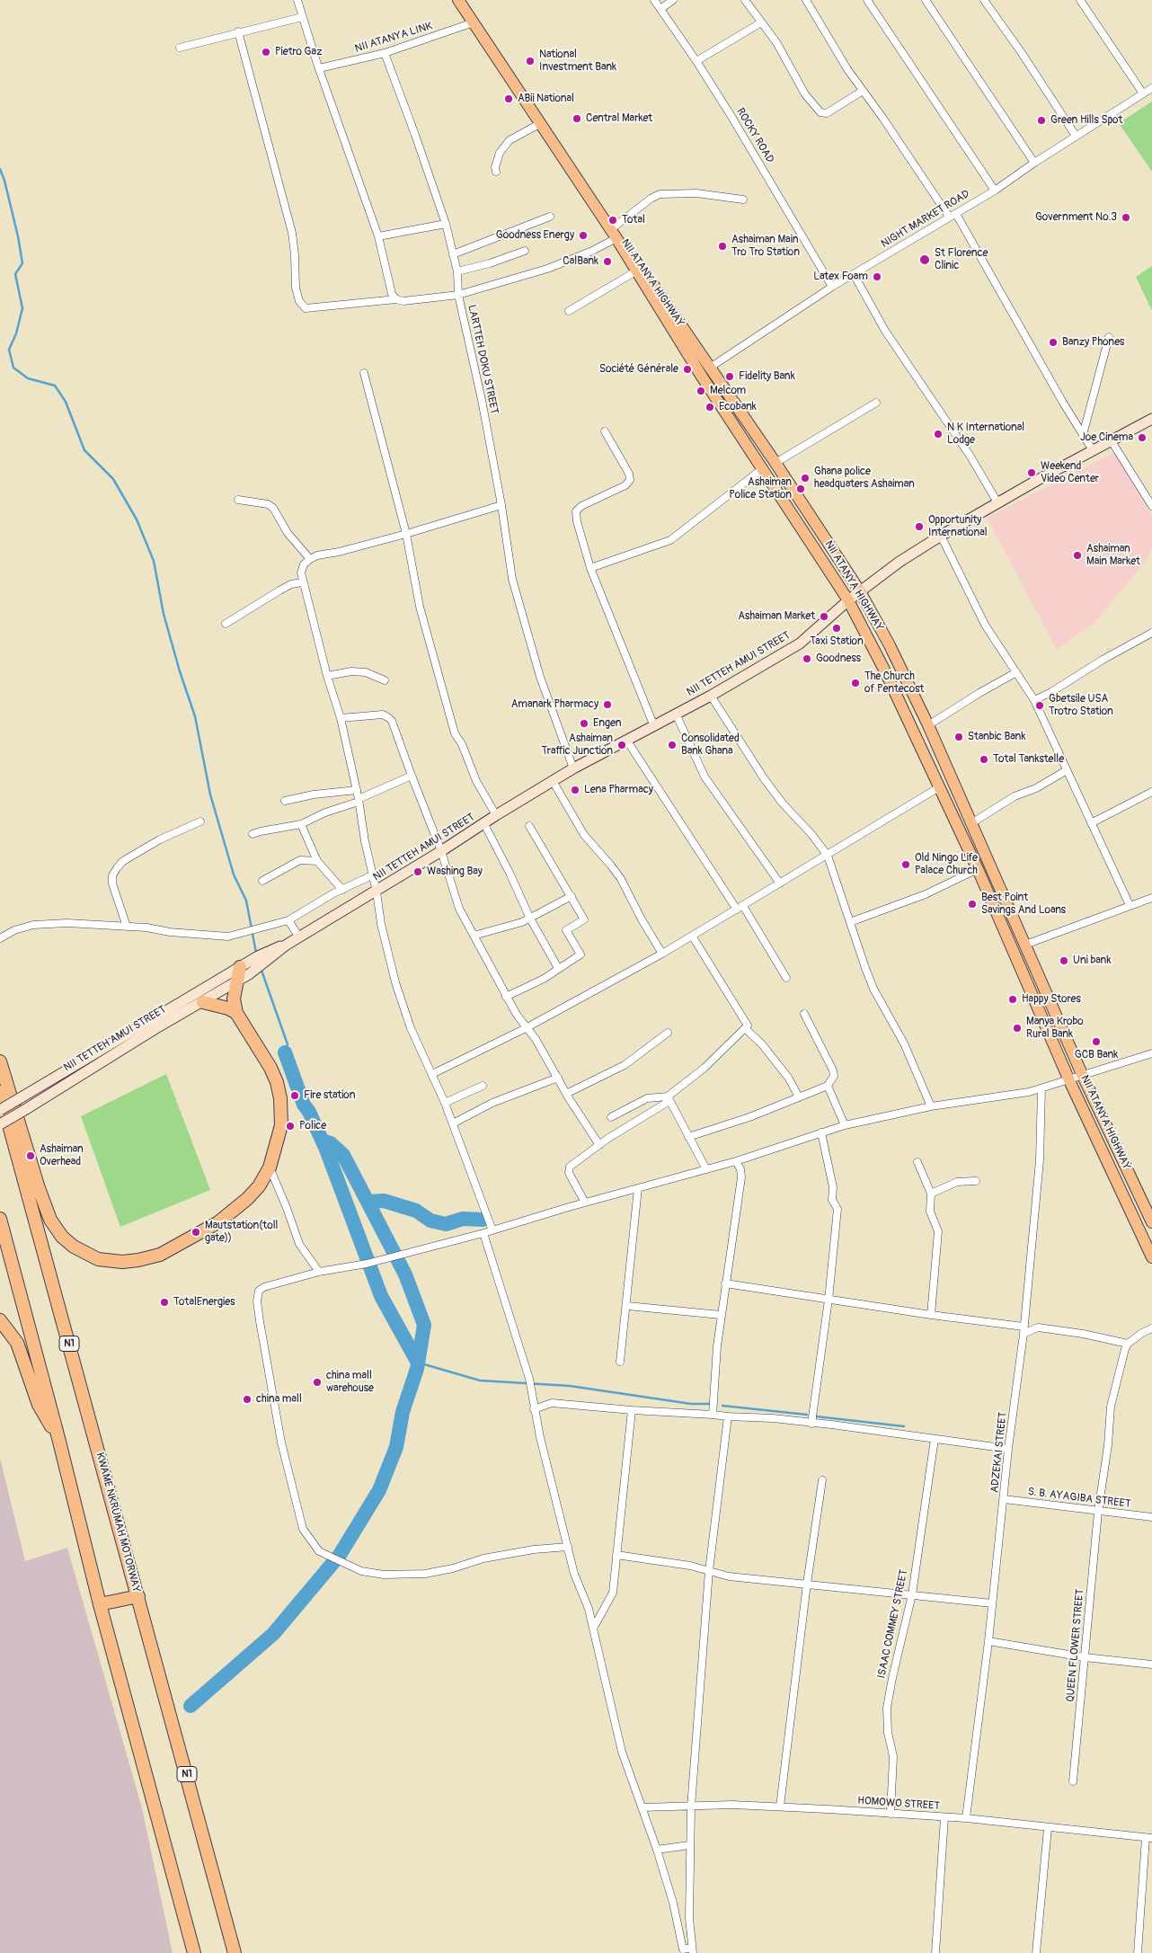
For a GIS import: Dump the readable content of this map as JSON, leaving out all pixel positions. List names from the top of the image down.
{
  "streets": {
    "highway": ["N1", "KWAME NKRUMAH MOTORWAY"],
    "main road": ["NII ATANYA HIGHWAY", "NII TETTEH AMUI STREET"],
    "street": [
      "NII ATANYA LINK",
      "ROCKY ROAD",
      "NIGHT MARKET ROAD",
      "LARTTEH DOKU STREET",
      "ADZEKAI STREET",
      "S. B. AYAGIBA STREET",
      "ISAAC COMMEY STREET",
      "QUEEN FLOWER STREET",
      "HOMOWO STREET"
    ]
  },
  "crossings": [
    ["ROCKY ROAD", "NIGHT MARKET ROAD"],
    ["NIGHT MARKET ROAD", "NII ATANYA HIGHWAY"],
    ["NII ATANYA HIGHWAY", "NII TETTEH AMUI STREET"],
    ["LARTTEH DOKU STREET", "NII TETTEH AMUI STREET"],
    ["ADZEKAI STREET", "S. B. AYAGIBA STREET"],
    ["ADZEKAI STREET", "HOMOWO STREET"],
    ["S. B. AYAGIBA STREET", "QUEEN FLOWER STREET"],
    ["ISAAC COMMEY STREET", "HOMOWO STREET"]
  ],
  "places": [
    "Pietro Gaz",
    "National Investment Bank",
    "ABii National",
    "Central Market",
    "Green Hills Spot",
    "Government No.3",
    "Total",
    "Goodness Energy",
    "Ashaiman Main Tro Tro Station",
    "St Florence Clinic",
    "CalBank",
    "Latex Foam",
    "Banzy Phones",
    "Société Générale",
    "Fidelity Bank",
    "Melcom",
    "Ecobank",
    "N K International Lodge",
    "Joe Cinema",
    "Weekend Video Center",
    "Ghana police headquaters Ashaiman",
    "Ashaiman Police Station",
    "Opportunity International",
    "Ashaiman Main Market",
    "Ashaiman Market",
    "Taxi Station",
    "Goodness",
    "The Church of Pentecost",
    "Amanark Pharmacy",
    "Gbetsile USA Trotro Station",
    "Engen",
    "Stanbic Bank",
    "Ashaiman Traffic Junction",
    "Consolidated Bank Ghana",
    "Total Tankstelle",
    "Lena Pharmacy",
    "Old Ningo Life Palace Church",
    "Washing Bay",
    "Best Point Savings And Loans",
    "Uni bank",
    "Happy Stores",
    "Manya Krobo Rural Bank",
    "GCB Bank",
    "Fire station",
    "Police",
    "Ashaiman Overhead",
    "Mautstation(toll gate))",
    "TotalEnergies",
    "china mall warehouse",
    "china mall"
  ]
}
